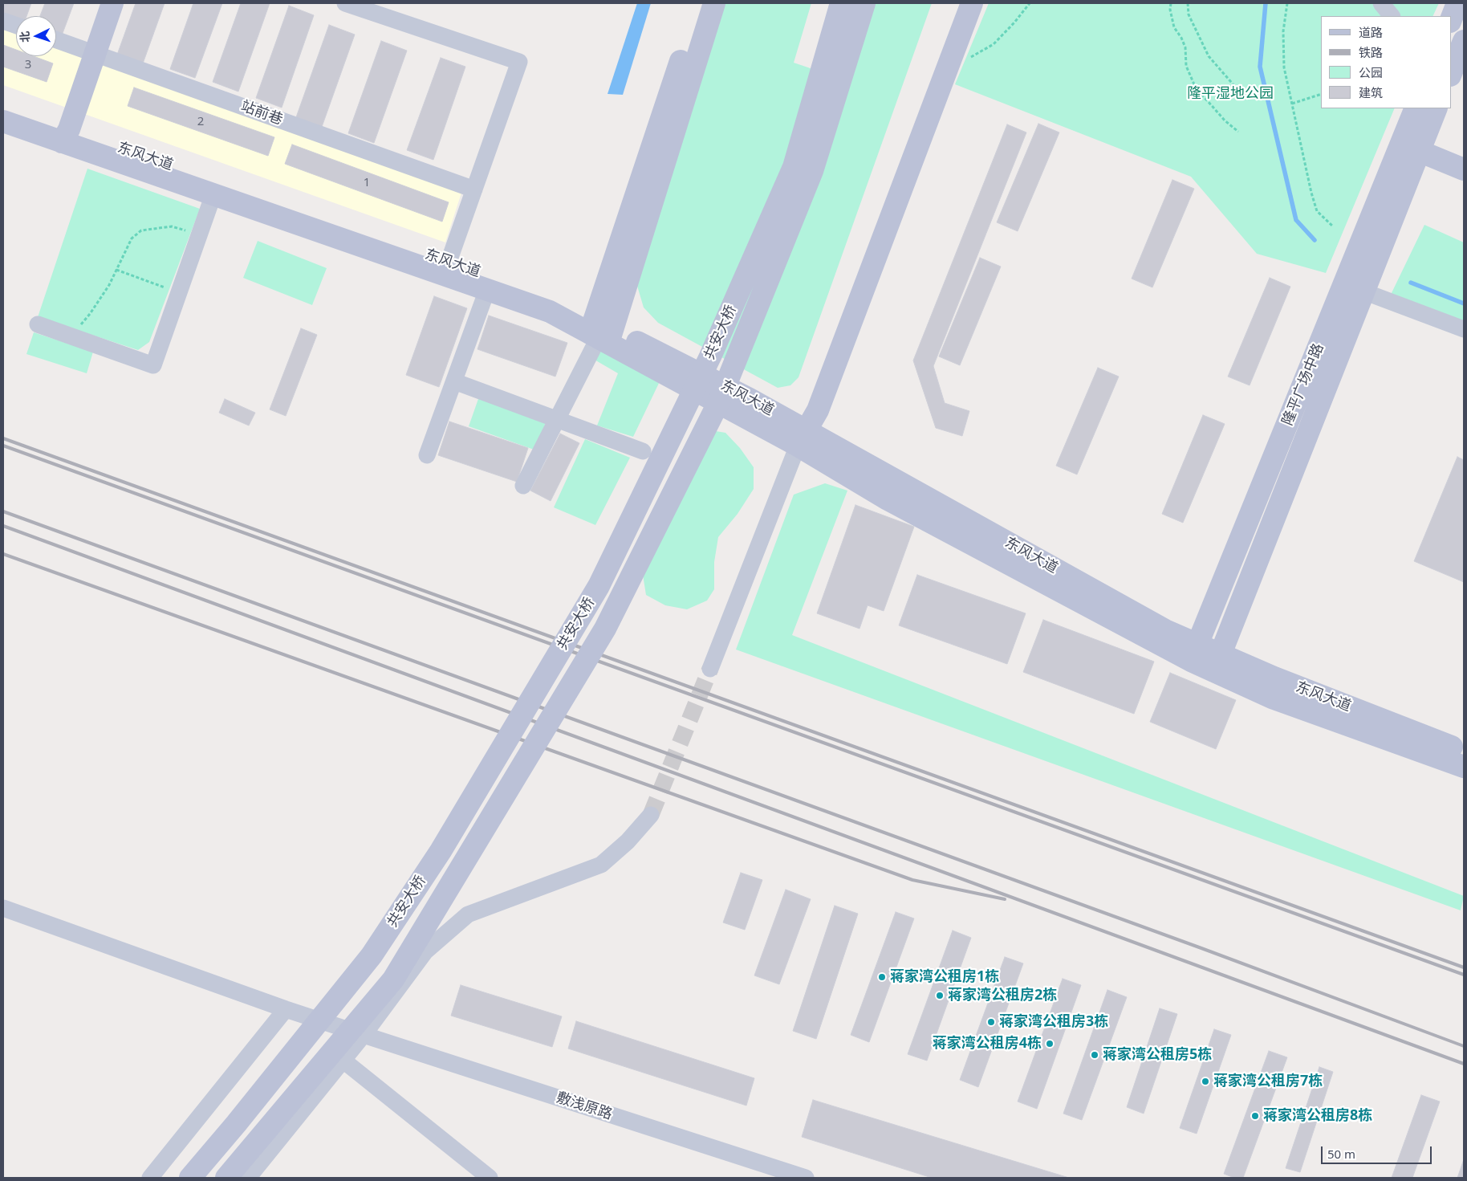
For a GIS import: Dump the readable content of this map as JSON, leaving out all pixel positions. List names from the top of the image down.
{
  "streets": {
    "main road": ["东风大道", "共安大桥", "隆平广场中路"],
    "street": ["站前巷", "敷浅原路"]
  },
  "crossings": [
    ["东风大道", "隆平广场中路"]
  ],
  "parks": ["隆平湿地公园"],
  "places": [
    "蒋家湾公租房1栋",
    "蒋家湾公租房2栋",
    "蒋家湾公租房3栋",
    "蒋家湾公租房4栋",
    "蒋家湾公租房5栋",
    "蒋家湾公租房7栋",
    "蒋家湾公租房8栋"
  ],
  "house_numbers": ["3", "2", "1"],
  "legend": [
    "道路",
    "铁路",
    "公园",
    "建筑"
  ],
  "scale_bar": "50 m",
  "north": "left"
}
